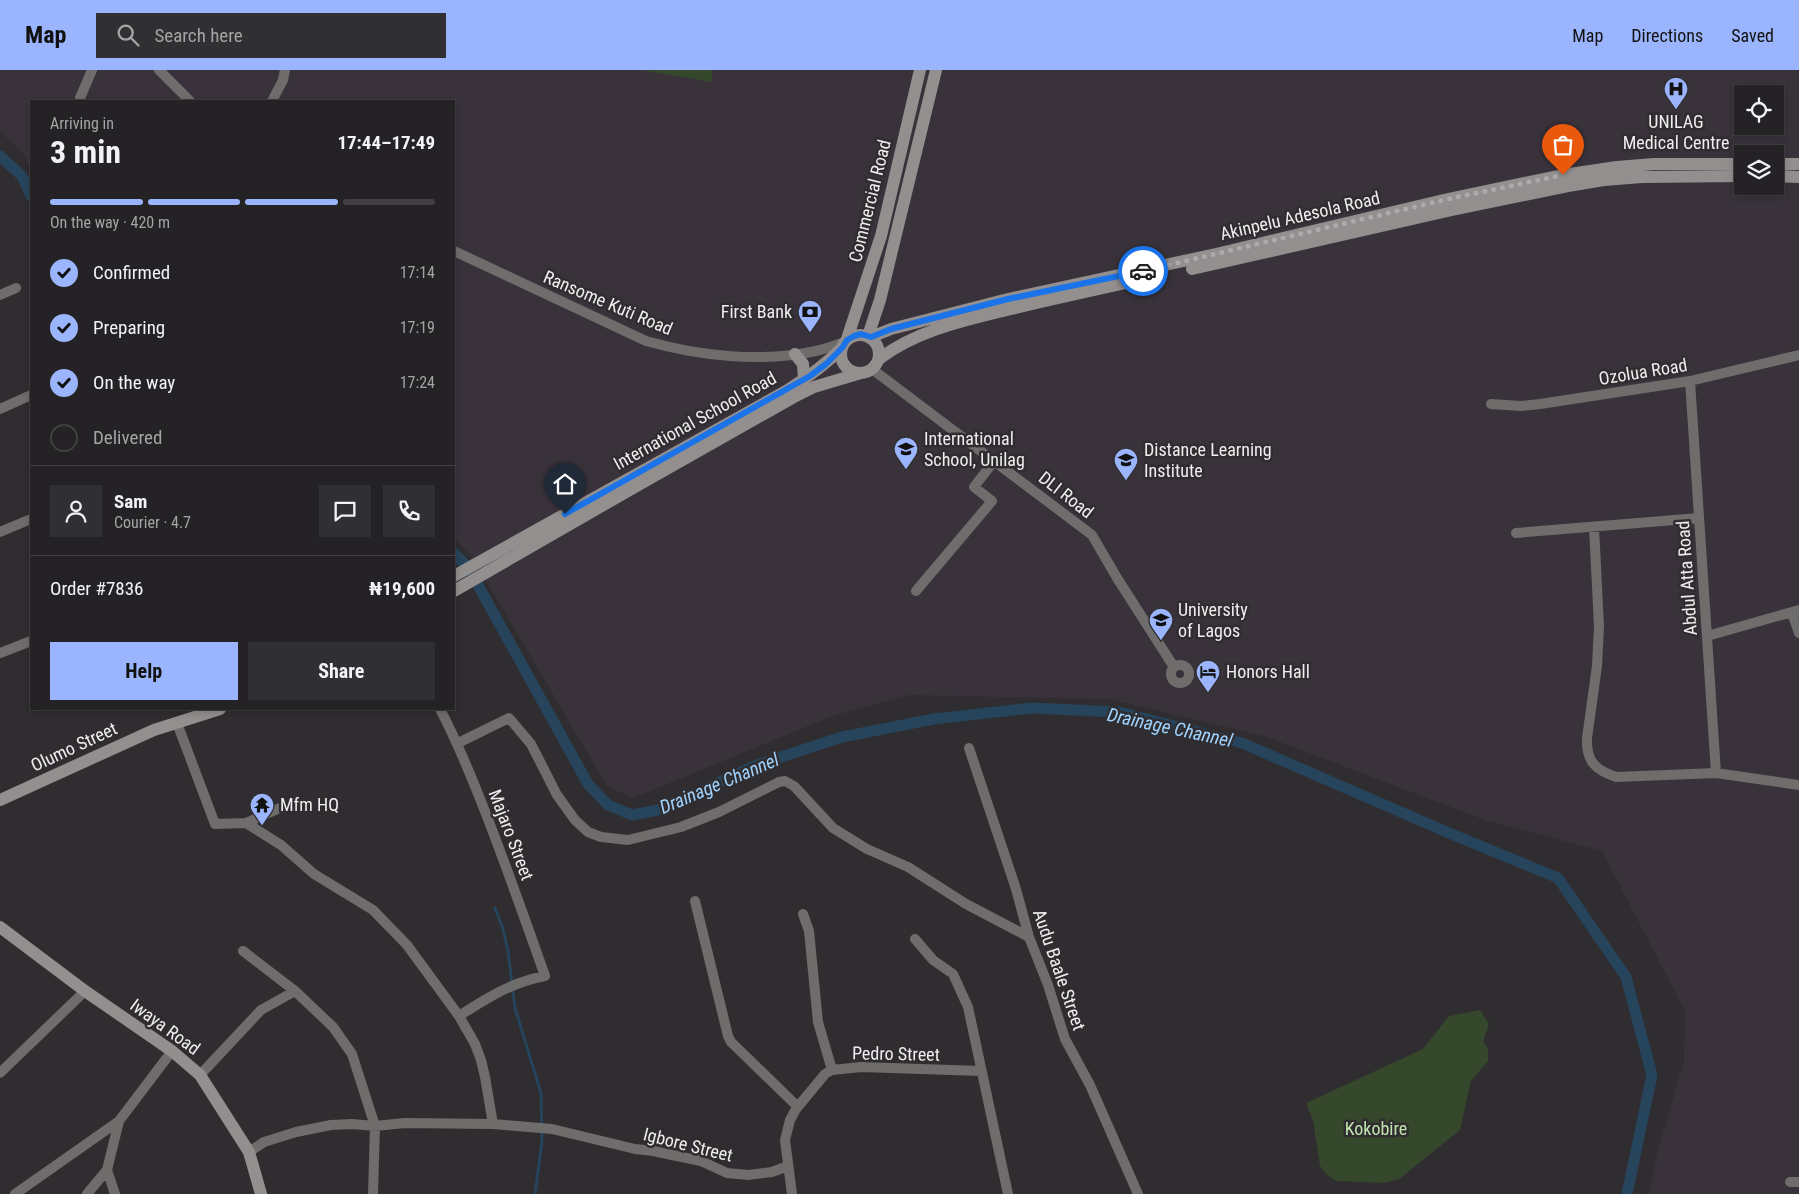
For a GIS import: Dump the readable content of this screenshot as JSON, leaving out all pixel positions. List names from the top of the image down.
{
  "streets": {
    "street": [
      "Commercial Road",
      "Akinpelu Adesola Road",
      "Ransome Kuti Road",
      "Ozolua Road",
      "International School Road",
      "DLI Road",
      "Abdul Atta Road",
      "Olumo Street",
      "Majaro Street",
      "Audu Baale Street",
      "Iwaya Road",
      "Pedro Street",
      "Igbore Street"
    ]
  },
  "crossings": [
    ["Commercial Road", "Akinpelu Adesola Road"],
    ["Commercial Road", "Ransome Kuti Road"],
    ["Commercial Road", "International School Road"],
    ["Commercial Road", "DLI Road"],
    ["Akinpelu Adesola Road", "Ransome Kuti Road"],
    ["Akinpelu Adesola Road", "International School Road"],
    ["Akinpelu Adesola Road", "DLI Road"],
    ["Ransome Kuti Road", "International School Road"],
    ["Ransome Kuti Road", "DLI Road"],
    ["Ozolua Road", "Abdul Atta Road"],
    ["International School Road", "DLI Road"],
    ["Iwaya Road", "Igbore Street"],
    ["Pedro Street", "Igbore Street"]
  ],
  "water": ["Drainage Channel"],
  "parks": ["Kokobire"],
  "places": {
    "hospital": ["UNILAG Medical Centre"],
    "bank": ["First Bank"],
    "school or university": ["International School, Unilag", "Distance Learning Institute", "University of Lagos"],
    "hotel": ["Honors Hall"],
    "temple": ["Mfm HQ"]
  },
  "page": {
    "header": "Map",
    "search": "Search here",
    "nav": ["Map", "Directions", "Saved"],
    "heading": ["3 min", "Arriving in", "17:44–17:49"],
    "panel": [
      "Sam",
      "Courier · 4.7",
      "Order #7836",
      "₦19,600"
    ],
    "bar": "On the way · 420 m",
    "list": [
      ["Confirmed", "17:14"],
      ["Preparing", "17:19"],
      ["On the way", "17:24"],
      "Delivered"
    ],
    "buttons": ["Help", "Share"]
  }
}
